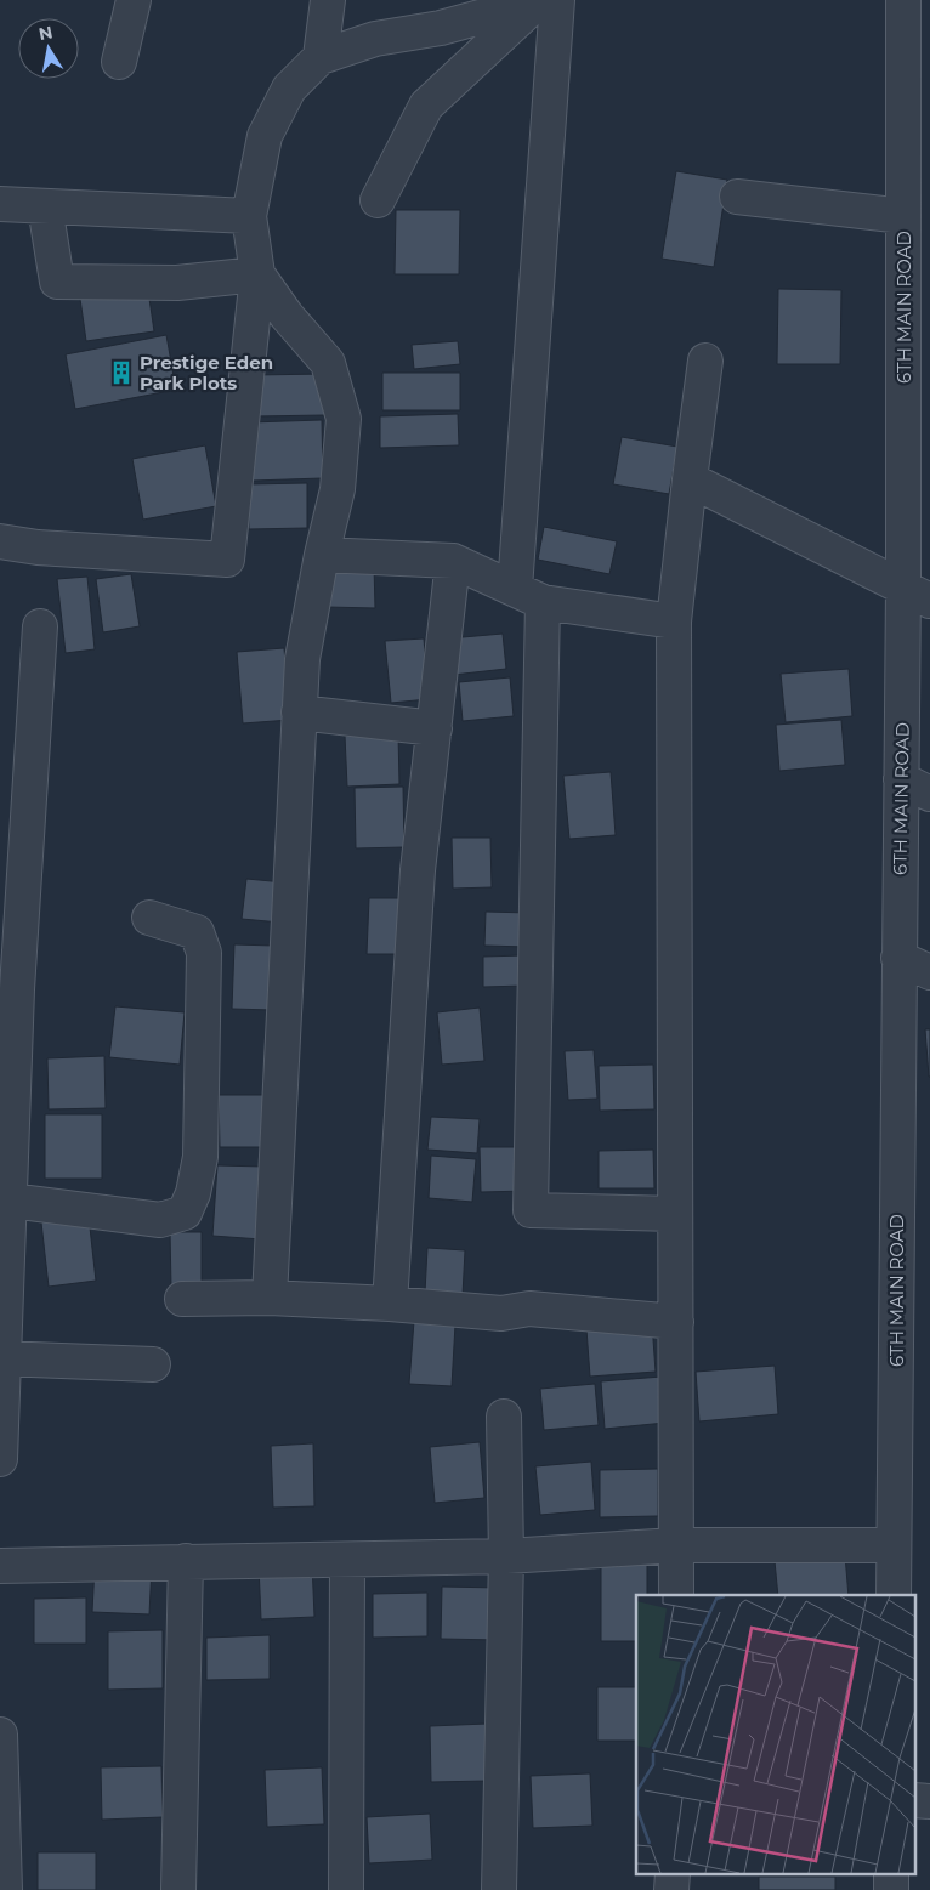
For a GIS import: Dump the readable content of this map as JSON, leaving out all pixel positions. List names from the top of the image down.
{
  "streets": {
    "street": ["6TH MAIN ROAD"]
  },
  "places": {
    "building": ["Prestige Eden Park Plots"]
  },
  "north": "top"
}
